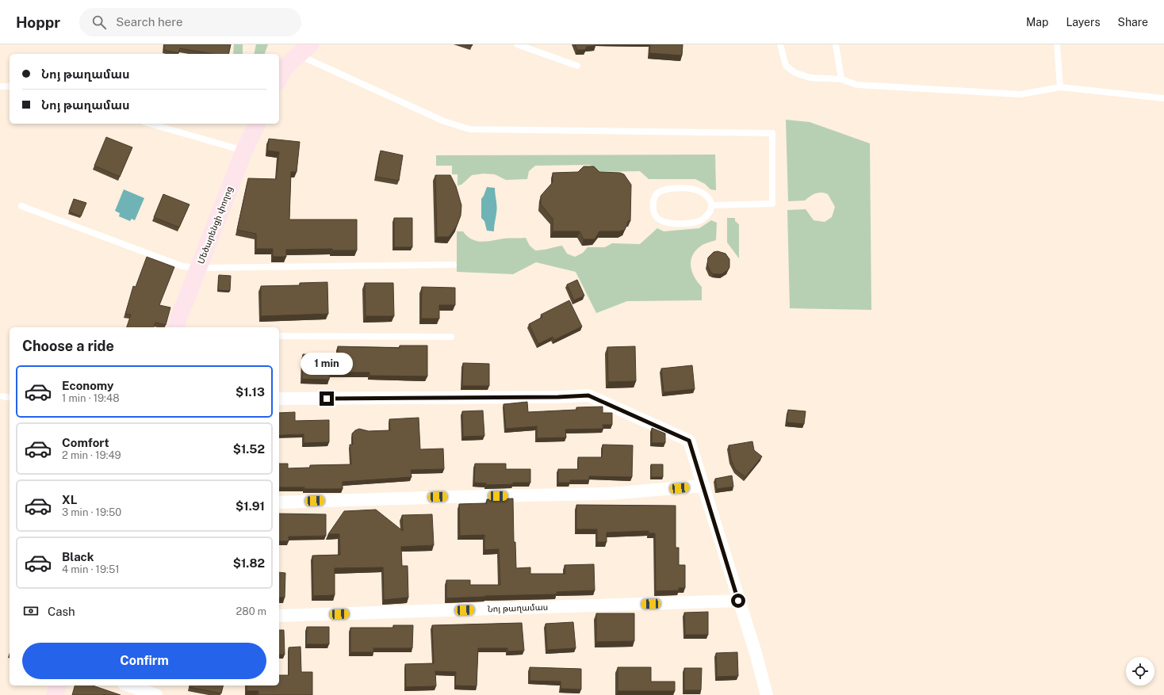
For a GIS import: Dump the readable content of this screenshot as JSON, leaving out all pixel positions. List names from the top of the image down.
{
  "streets": {
    "street": ["Մեծարենցի փողոց", "Նոյ թաղամաս"]
  },
  "page": {
    "header": "Hoppr",
    "search": "Search here",
    "nav": ["Map", "Layers", "Share"],
    "banner": ["Նոյ թաղամաս", "Նոյ թաղամաս"],
    "heading": "Choose a ride",
    "bubble": "1 min",
    "list": [
      {
        "name": "Economy",
        "note": "1 min · 19:48",
        "value": "$1.13"
      },
      {
        "name": "Comfort",
        "note": "2 min · 19:49",
        "value": "$1.52"
      },
      {
        "name": "XL",
        "note": "3 min · 19:50",
        "value": "$1.91"
      },
      {
        "name": "Black",
        "note": "4 min · 19:51",
        "value": "$1.82"
      }
    ],
    "pay": ["Cash", "280 m"],
    "buttons": "Confirm"
  }
}
